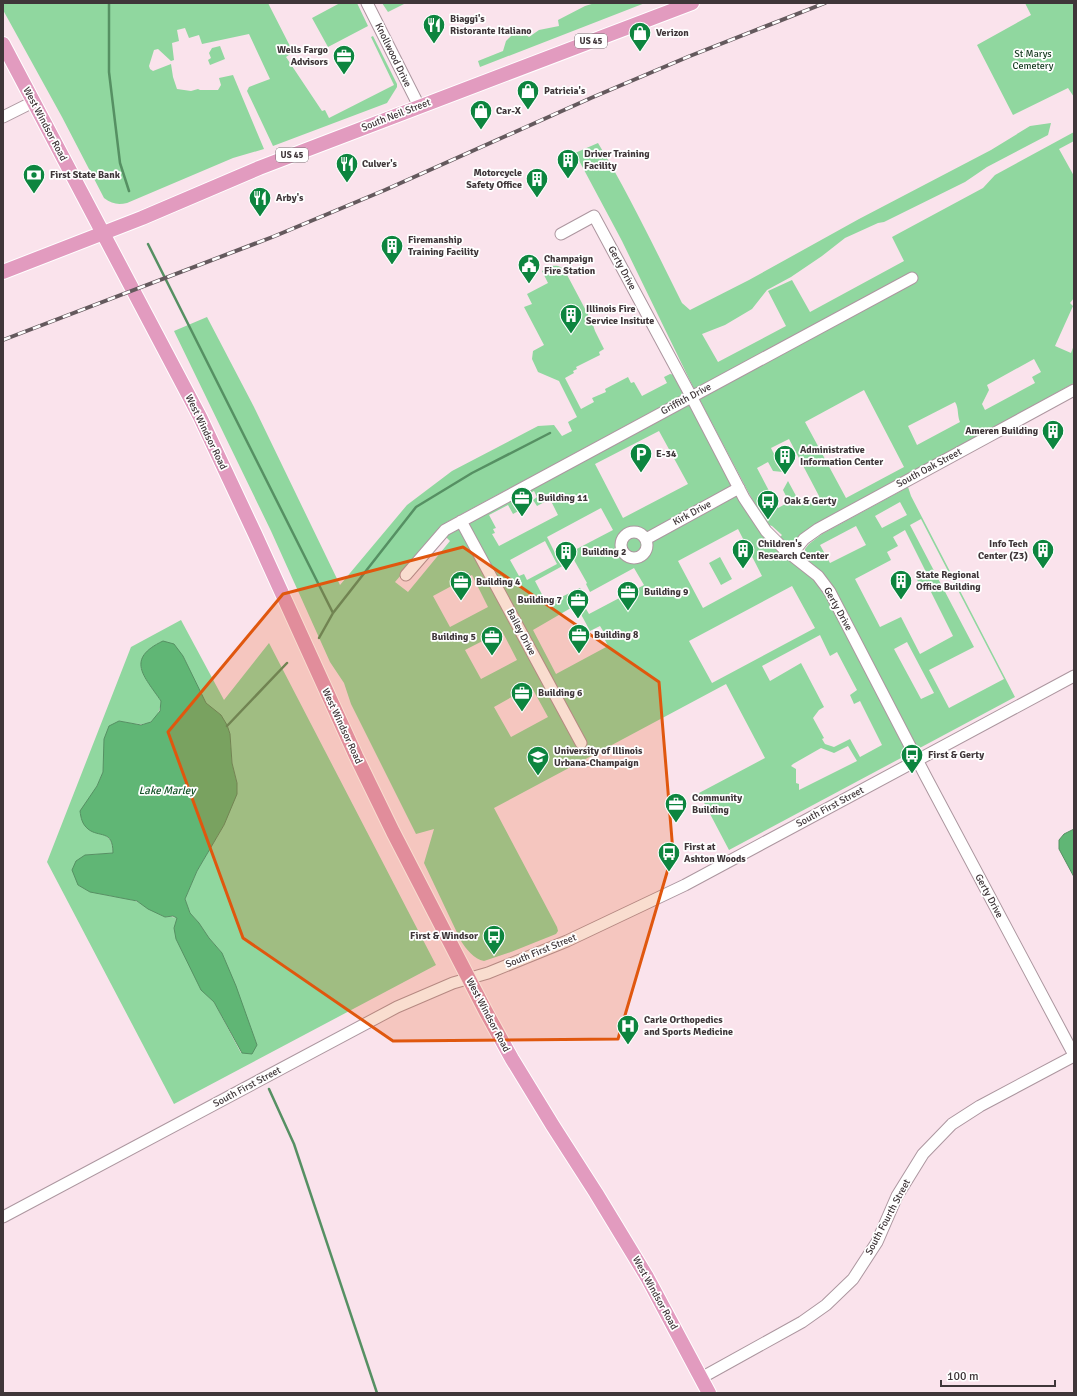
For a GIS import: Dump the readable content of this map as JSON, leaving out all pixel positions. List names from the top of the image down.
{
  "streets": {
    "main road": ["US 45", "South Neil Street", "West Windsor Road"],
    "street": [
      "Knollwood Drive",
      "Gerty Drive",
      "Griffith Drive",
      "South Oak Street",
      "Kirk Drive",
      "Bailey Drive",
      "South First Street",
      "South Fourth Street"
    ]
  },
  "crossings": [
    ["US 45", "South Neil Street"],
    ["US 45", "West Windsor Road"],
    ["Knollwood Drive", "South Neil Street"],
    ["South Neil Street", "West Windsor Road"],
    ["West Windsor Road", "South First Street"],
    ["West Windsor Road", "South Fourth Street"],
    ["Gerty Drive", "Griffith Drive"],
    ["Gerty Drive", "South Oak Street"],
    ["Gerty Drive", "Kirk Drive"],
    ["Gerty Drive", "South First Street"],
    ["Gerty Drive", "South Fourth Street"],
    ["Griffith Drive", "Bailey Drive"]
  ],
  "water": ["Lake Marley"],
  "parks": ["St Marys Cemetery"],
  "places": {
    "restaurant": ["Biaggi's Ristorante Italiano", "Culver's", "Arby's"],
    "shop": ["Verizon", "Patricia's", "Car-X"],
    "office": [
      "Wells Fargo Advisors",
      "Building 11",
      "Building 4",
      "Building 9",
      "Building 7",
      "Building 8",
      "Building 5",
      "Building 6",
      "Community Building"
    ],
    "building": [
      "Driver Training Facility",
      "Motorcycle Safety Office",
      "Firemanship Training Facility",
      "Illinois Fire Service Insitute",
      "Ameren Building",
      "Administrative Information Center",
      "Children's Research Center",
      "Info Tech Center (Z3)",
      "Building 2",
      "State Regional Office Building"
    ],
    "bank": ["First State Bank"],
    "public building": ["Champaign Fire Station"],
    "parking": ["E-34"],
    "bus stop": [
      "Oak & Gerty",
      "First & Gerty",
      "First at Ashton Woods",
      "First & Windsor"
    ],
    "school or university": ["University of Illinois Urbana-Champaign"],
    "hospital": ["Carle Orthopedics and Sports Medicine"]
  },
  "scale_bar": "100 m"
}
